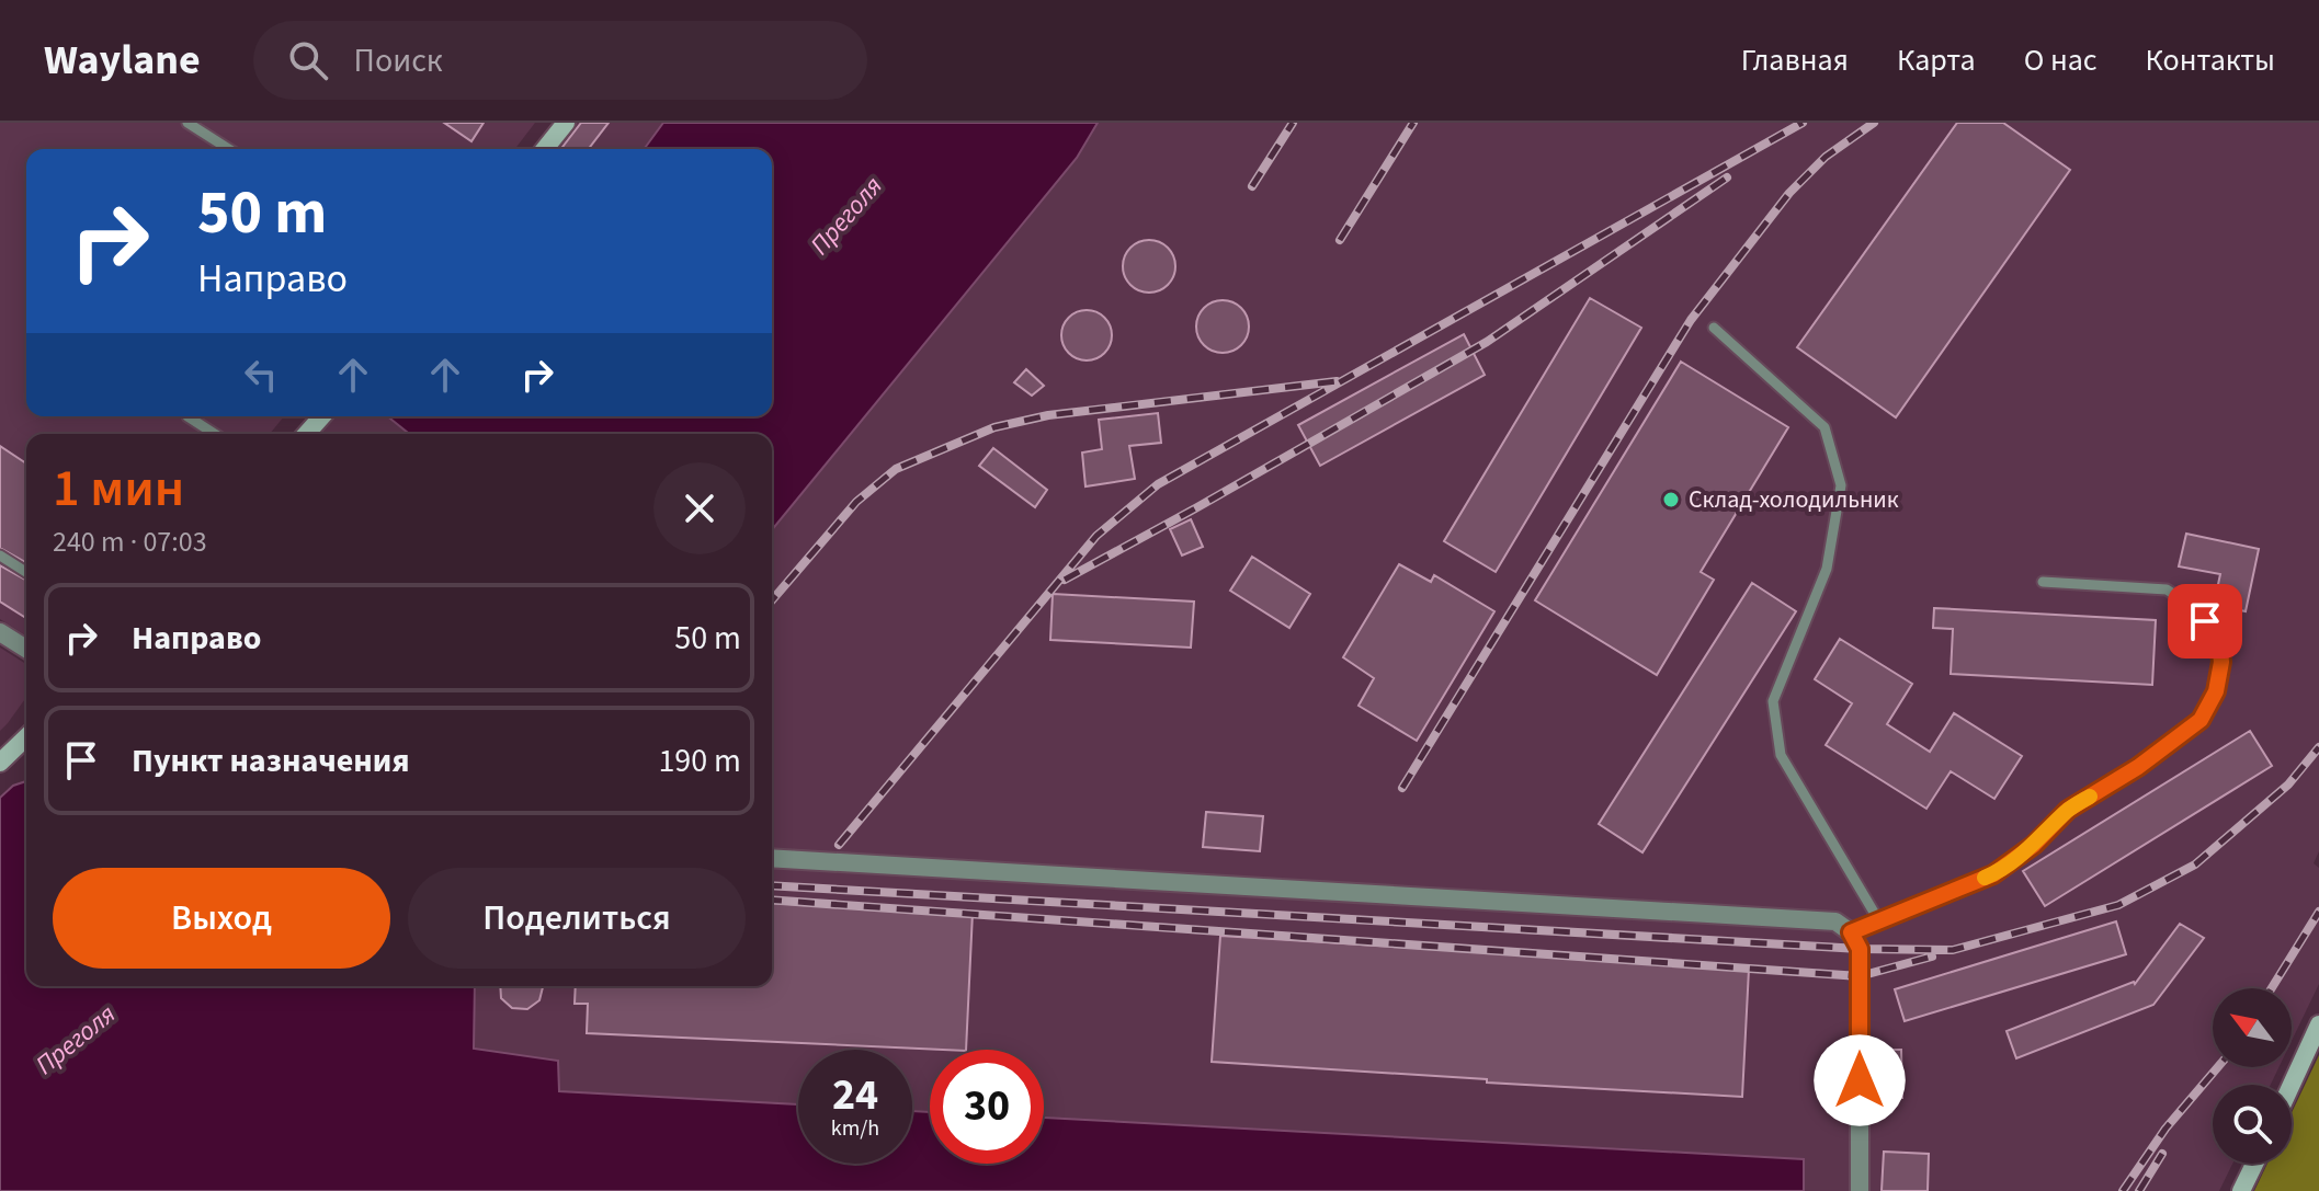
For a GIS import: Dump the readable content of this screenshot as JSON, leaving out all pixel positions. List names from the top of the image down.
{
  "water": ["Преголя"],
  "places": ["Склад-холодильник"],
  "north": "top left",
  "page": {
    "header": "Waylane",
    "search": "Поиск",
    "nav": [
      "Главная",
      "Карта",
      "О нас",
      "Контакты"
    ],
    "turn": ["50 m", "Направо"],
    "heading": ["1 мин", "240 m · 07:03"],
    "list": [
      {
        "name": "Направо",
        "value": "50 m"
      },
      {
        "name": "Пункт назначения",
        "value": "190 m"
      }
    ],
    "buttons": ["Выход", "Поделиться"],
    "speed": "24 km/h",
    "limit": "30"
  }
}
